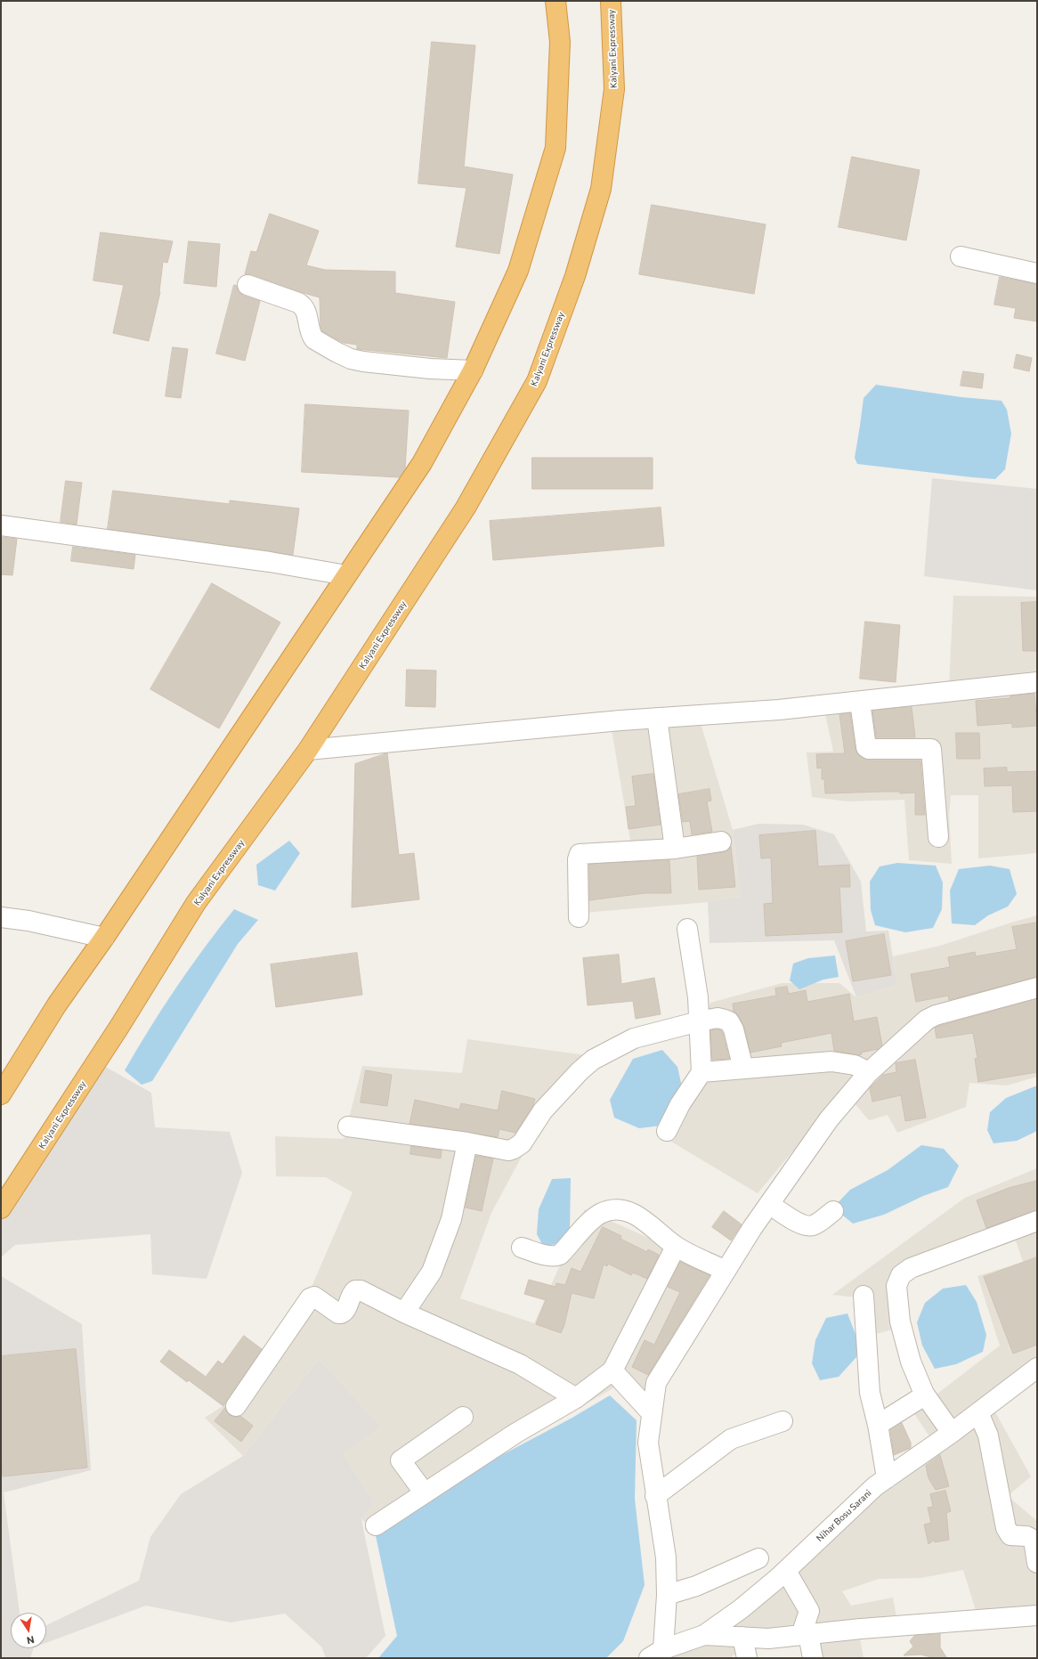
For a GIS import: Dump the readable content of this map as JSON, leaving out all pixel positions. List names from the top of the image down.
{
  "streets": {
    "highway": ["Kalyani Expressway"],
    "street": ["Nihar Bosu Sarani"]
  },
  "north": "bottom"
}
